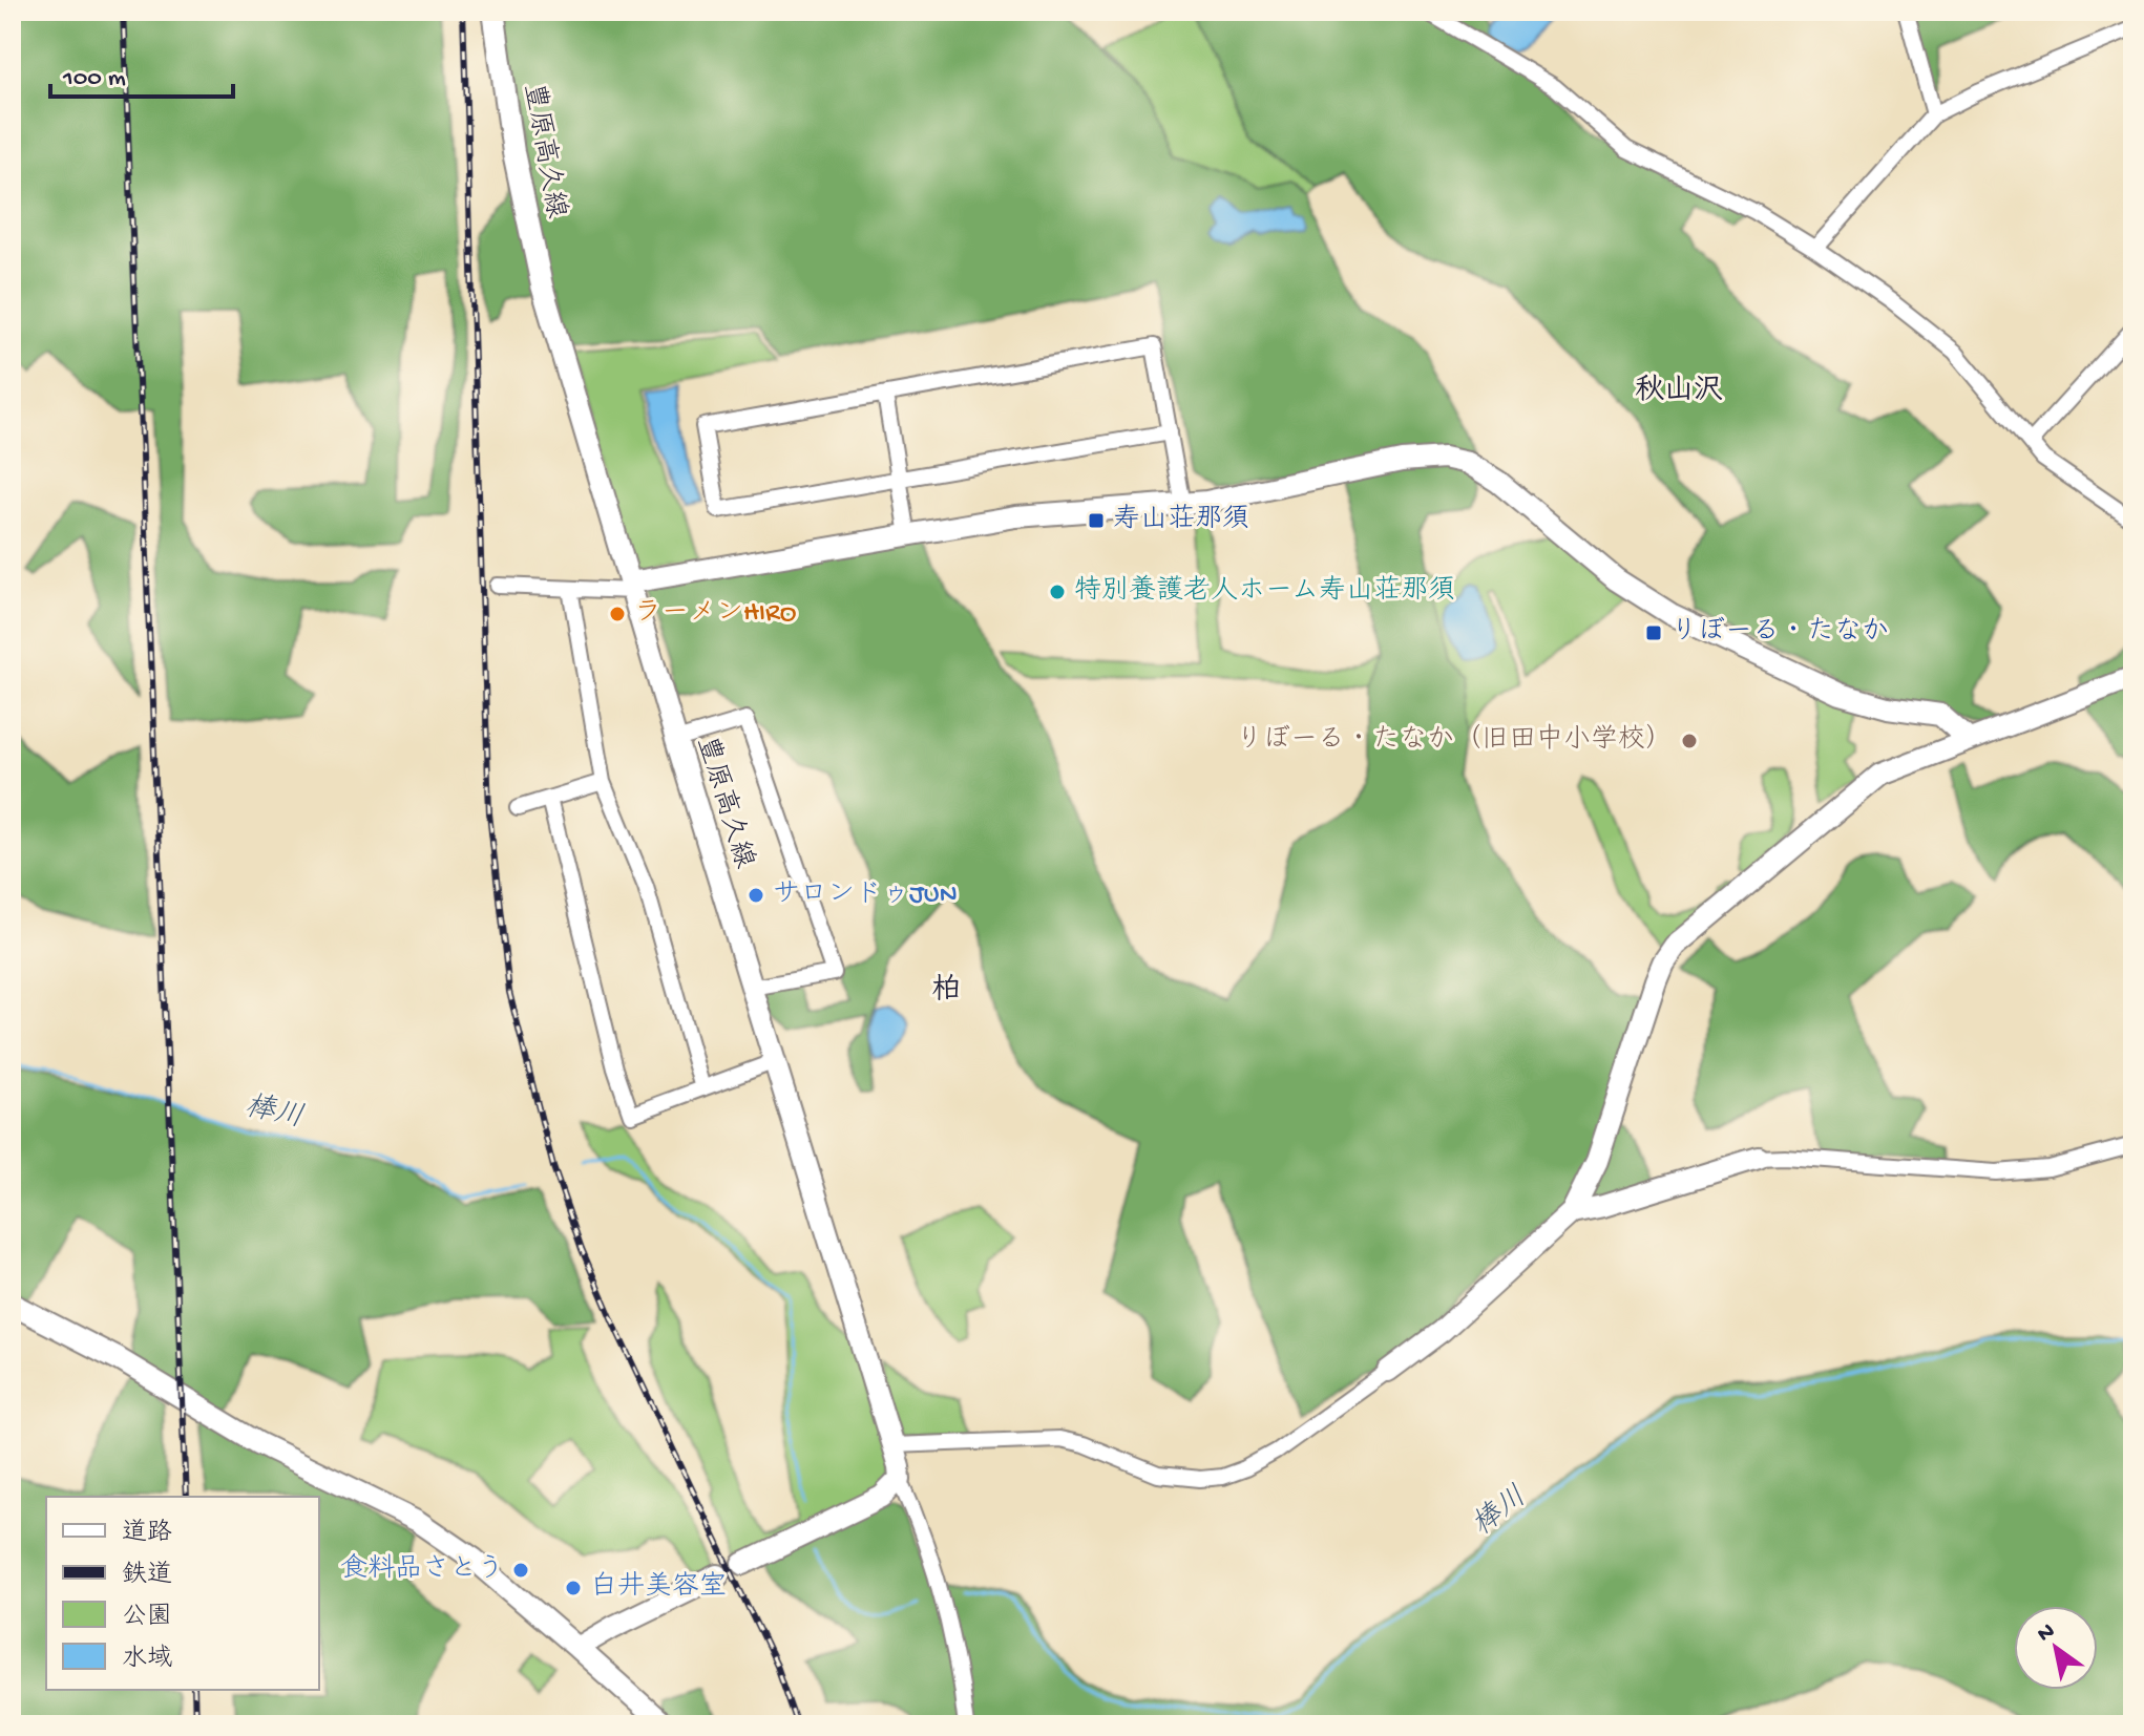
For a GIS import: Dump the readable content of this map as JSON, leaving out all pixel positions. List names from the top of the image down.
{
  "streets": {
    "street": ["豊原高久線"]
  },
  "districts": ["秋山沢", "柏"],
  "water": ["棒川"],
  "places": {
    "transit": ["寿山荘那須", "りぼーる・たなか"],
    "other": [
      "特別養護老人ホーム寿山荘那須",
      "ラーメンHIRO",
      "りぼーる・たなか（旧田中小学校）",
      "サロンドゥJUN",
      "食料品さとう",
      "白井美容室"
    ]
  },
  "legend": [
    "道路",
    "鉄道",
    "公園",
    "水域"
  ],
  "scale_bar": "100 m",
  "north": "top left"
}
